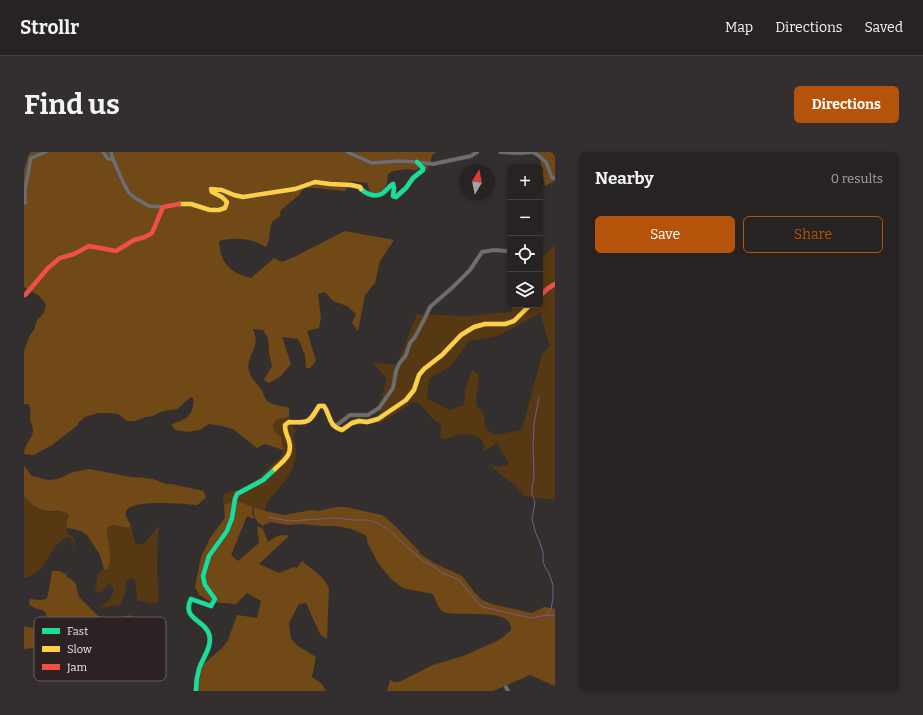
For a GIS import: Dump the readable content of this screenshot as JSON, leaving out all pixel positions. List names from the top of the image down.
{
  "legend": ["Fast", "Slow", "Jam"],
  "north": "top",
  "page": {
    "header": "Strollr",
    "nav": ["Map", "Directions", "Saved"],
    "buttons": [
      "Directions",
      ["Save", "Share"]
    ],
    "title": "Find us",
    "heading": ["Nearby", "0 results"],
    "map_buttons": ["+", "−"]
  }
}
